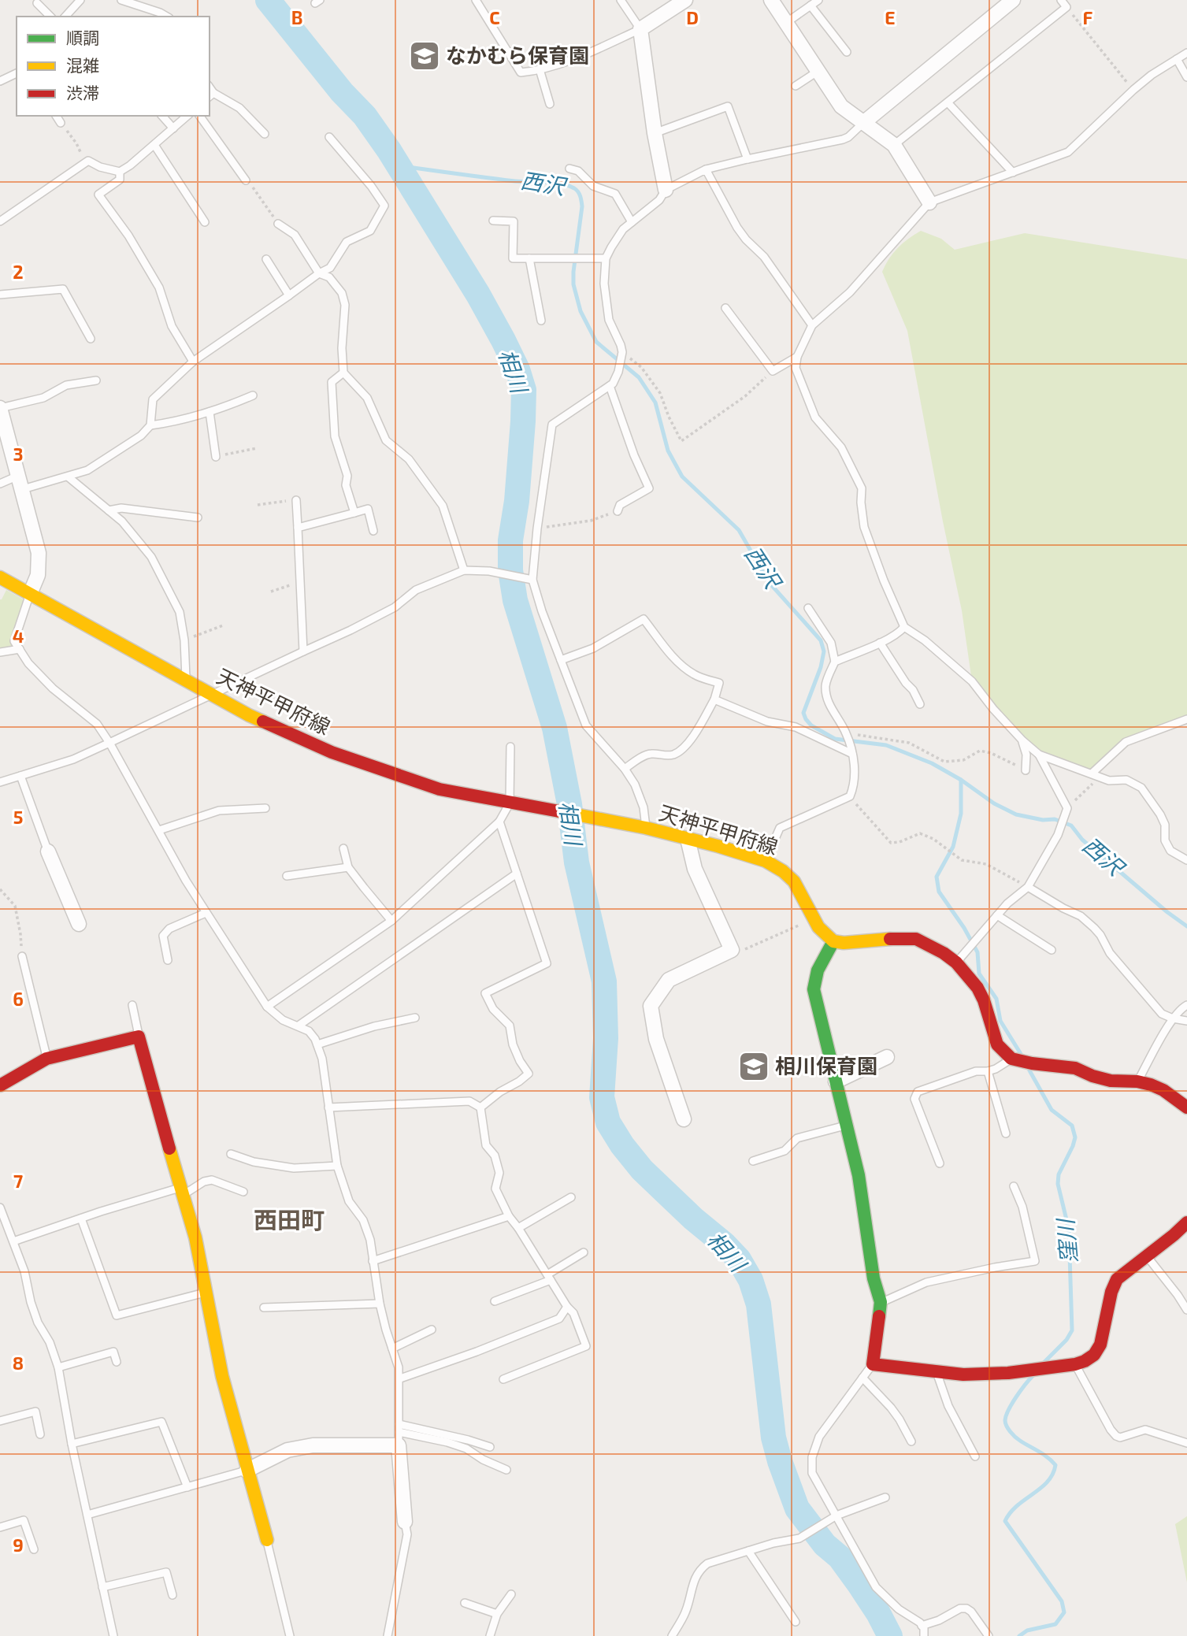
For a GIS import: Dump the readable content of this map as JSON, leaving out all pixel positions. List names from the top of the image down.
{
  "streets": {
    "street": ["天神平甲府線"]
  },
  "districts": ["西田町"],
  "water": ["西沢", "相川", "窪川"],
  "places": {
    "school or university": ["なかむら保育園", "相川保育園"]
  },
  "legend": ["順調", "混雑", "渋滞"],
  "grid": {
    "columns": [
      "B",
      "C",
      "D",
      "E",
      "F"
    ],
    "rows": [
      "2",
      "3",
      "4",
      "5",
      "6",
      "7",
      "8",
      "9"
    ]
  }
}
